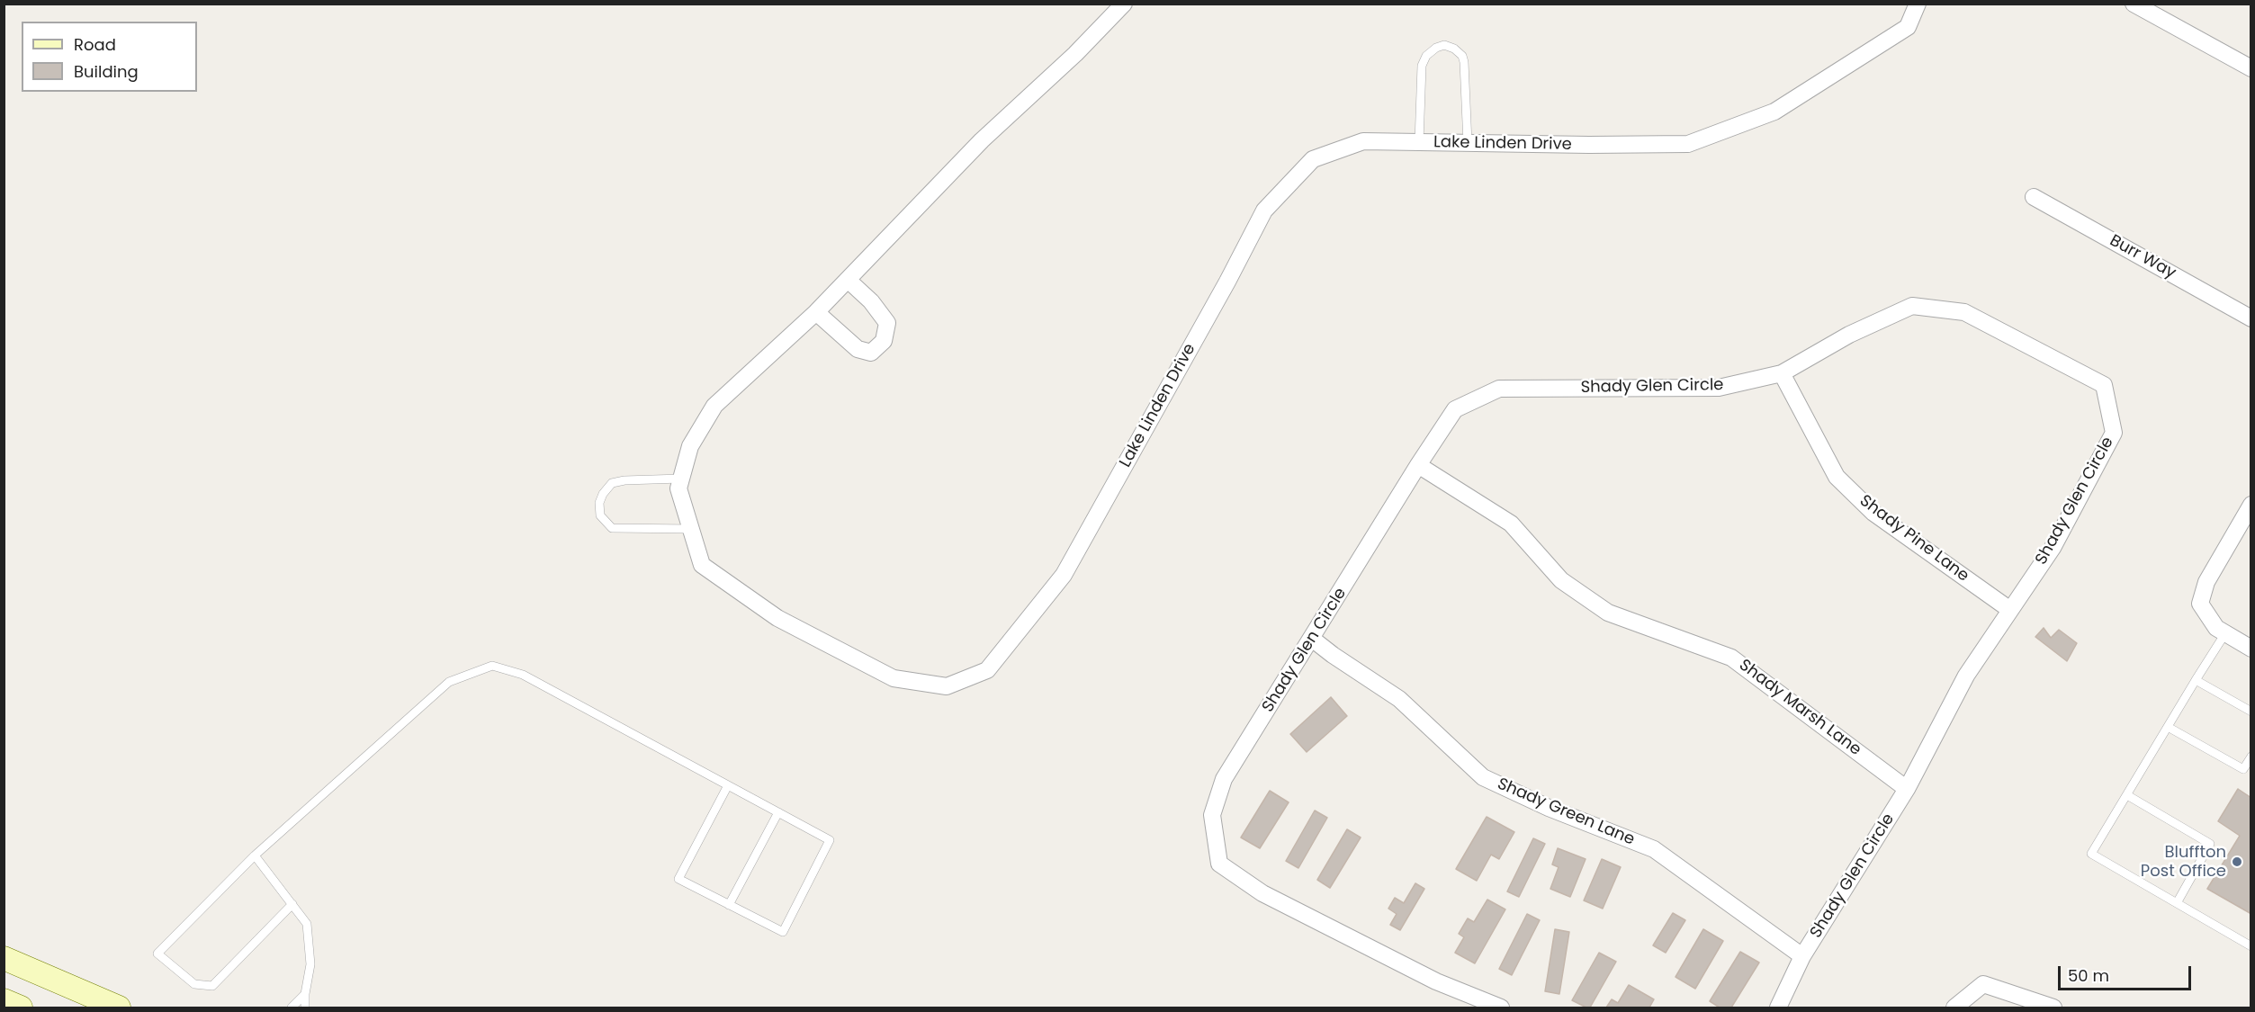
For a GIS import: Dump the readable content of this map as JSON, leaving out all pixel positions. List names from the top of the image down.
{
  "streets": {
    "street": [
      "Lake Linden Drive",
      "Burr Way",
      "Shady Glen Circle",
      "Shady Pine Lane",
      "Shady Marsh Lane",
      "Shady Green Lane"
    ]
  },
  "crossings": [
    ["Shady Glen Circle", "Shady Pine Lane"],
    ["Shady Glen Circle", "Shady Marsh Lane"],
    ["Shady Glen Circle", "Shady Green Lane"]
  ],
  "places": ["Bluffton Post Office"],
  "legend": ["Road", "Building"],
  "scale_bar": "50 m"
}
